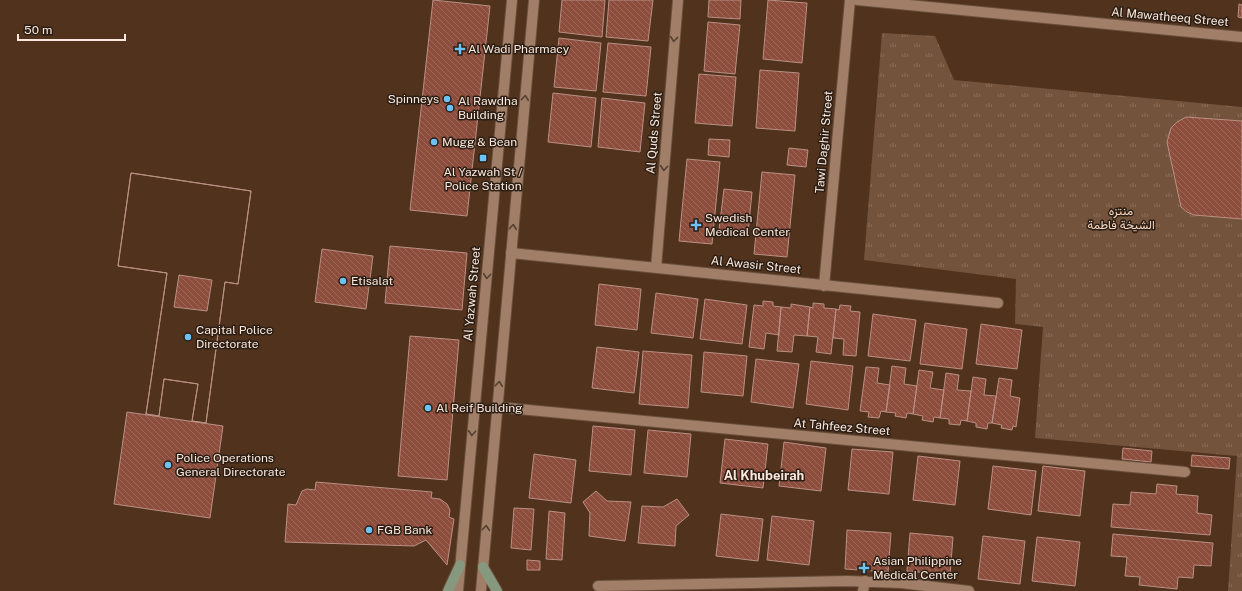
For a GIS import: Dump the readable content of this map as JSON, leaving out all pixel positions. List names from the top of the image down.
{
  "streets": {
    "street": [
      "Al Mawatheeq Street",
      "Al Quds Street",
      "Tawi Daghir Street",
      "Al Awasir Street",
      "Al Yazwah Street",
      "At Tahfeez Street"
    ]
  },
  "crossings": [
    ["Al Quds Street", "Al Awasir Street"],
    ["Tawi Daghir Street", "Al Awasir Street"]
  ],
  "one_way": ["Al Quds Street"],
  "districts": ["Al Khubeirah"],
  "parks": ["منتزه الشيخة فاطمة"],
  "places": {
    "health": ["Al Wadi Pharmacy", "Swedish Medical Center", "Asian Philippine Medical Center"],
    "other": [
      "Spinneys",
      "Al Rawdha Building",
      "Mugg & Bean",
      "Etisalat",
      "Capital Police Directorate",
      "Al Reif Building",
      "Police Operations General Directorate",
      "FGB Bank"
    ],
    "transit": ["Al Yazwah St / Police Station"]
  },
  "scale_bar": "50 m"
}
